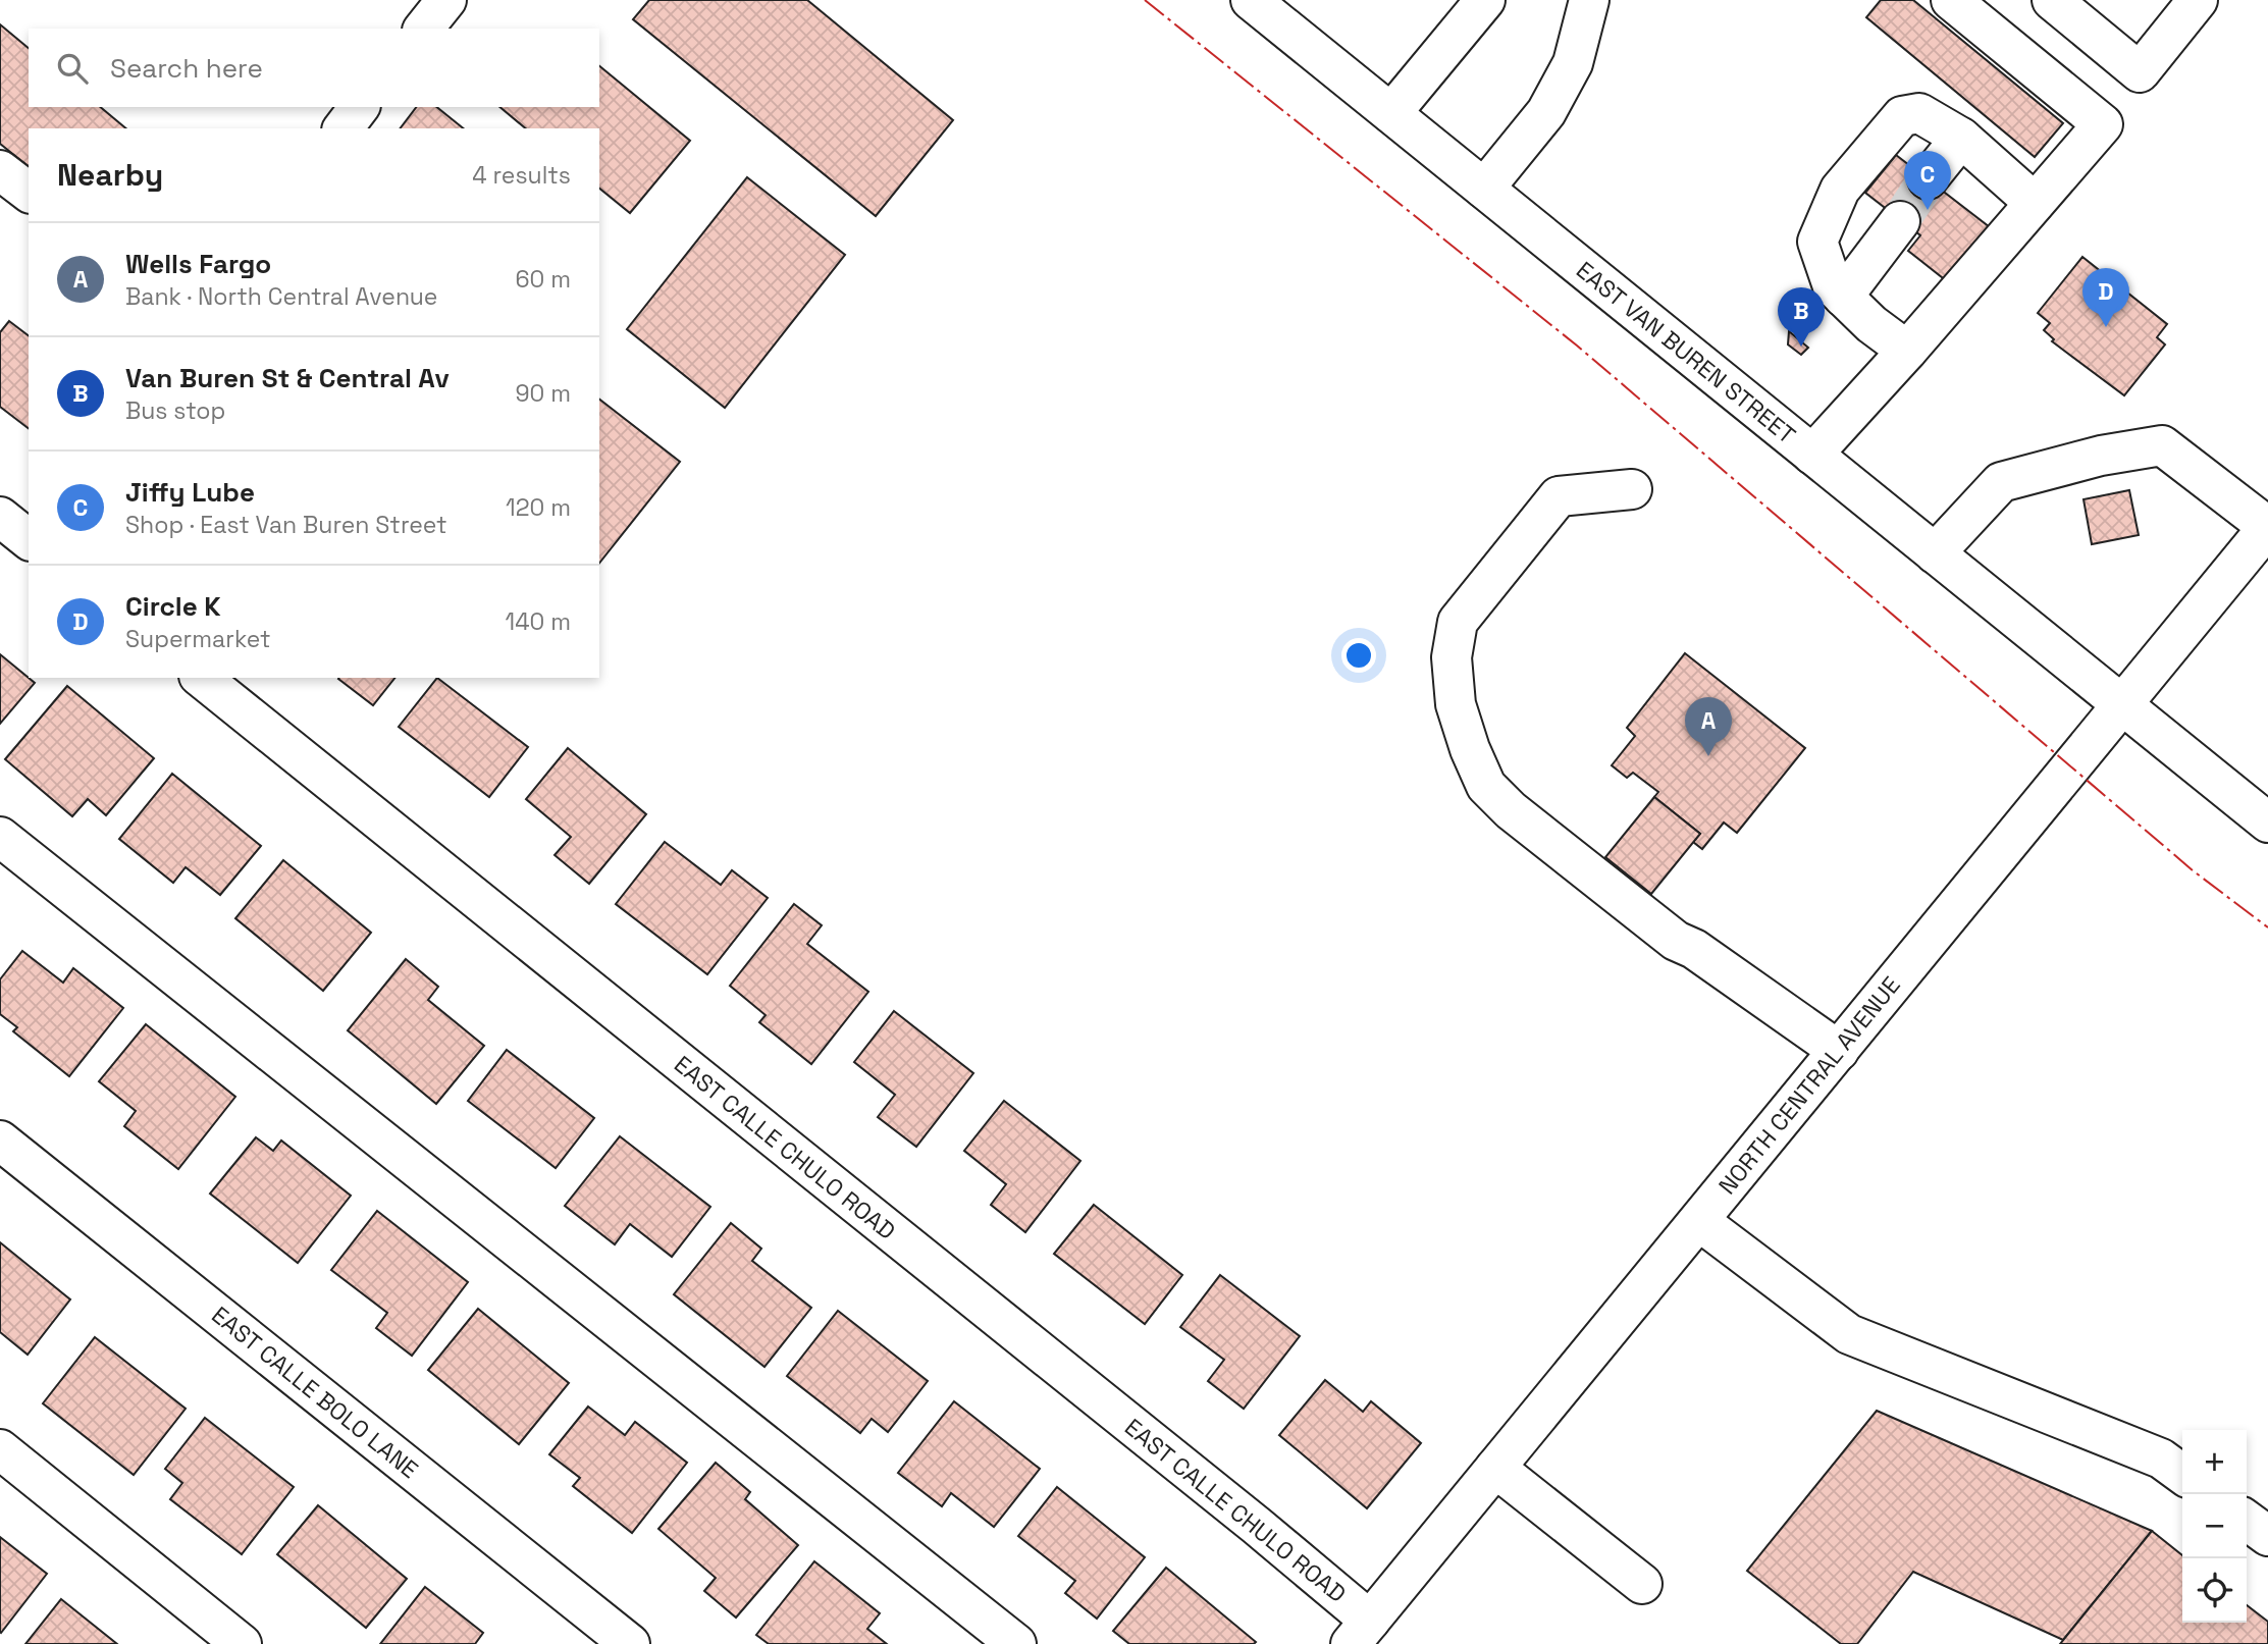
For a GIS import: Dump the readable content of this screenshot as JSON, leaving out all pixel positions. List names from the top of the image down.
{
  "streets": {
    "street": [
      "EAST VAN BUREN STREET",
      "NORTH CENTRAL AVENUE",
      "EAST CALLE CHULO ROAD",
      "EAST CALLE BOLO LANE"
    ]
  },
  "crossings": [
    ["EAST VAN BUREN STREET", "NORTH CENTRAL AVENUE"],
    ["NORTH CENTRAL AVENUE", "EAST CALLE CHULO ROAD"]
  ],
  "page": {
    "search": "Search here",
    "heading": ["Nearby", "4 results"],
    "pins": [
      "C",
      "D",
      "B",
      "A"
    ],
    "list": [
      {
        "mark": "A",
        "name": "Wells Fargo",
        "note": "Bank · North Central Avenue",
        "value": "60 m"
      },
      {
        "mark": "B",
        "name": "Van Buren St & Central Av",
        "note": "Bus stop",
        "value": "90 m"
      },
      {
        "mark": "C",
        "name": "Jiffy Lube",
        "note": "Shop · East Van Buren Street",
        "value": "120 m"
      },
      {
        "mark": "D",
        "name": "Circle K",
        "note": "Supermarket",
        "value": "140 m"
      }
    ],
    "map_buttons": ["+", "−"]
  }
}
